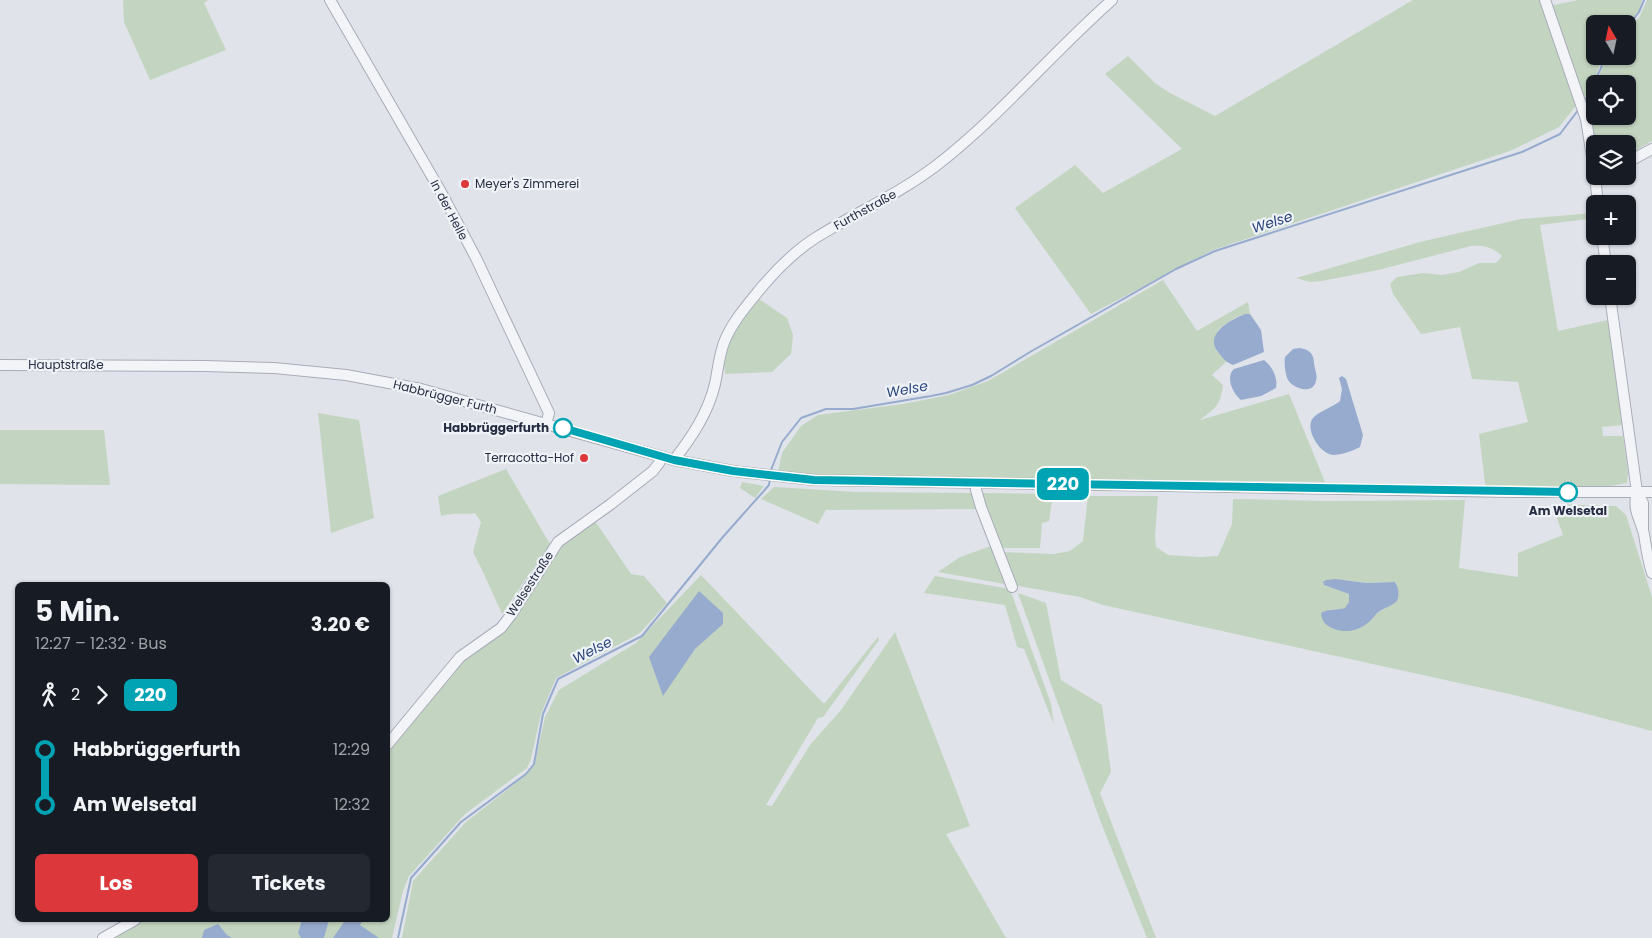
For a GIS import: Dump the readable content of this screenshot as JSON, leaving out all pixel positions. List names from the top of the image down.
{
  "streets": {
    "street": [
      "In der Helle",
      "Furthstraße",
      "Hauptstraße",
      "Habbrügger Furth",
      "Welsestraße"
    ]
  },
  "crossings": [
    ["In der Helle", "Habbrügger Furth"],
    ["Furthstraße", "Habbrügger Furth"],
    ["Hauptstraße", "Habbrügger Furth"],
    ["Habbrügger Furth", "Welsestraße"]
  ],
  "water": ["Welse"],
  "places": [
    "Meyer's Zimmerei",
    "Habbrüggerfurth",
    "Terracotta-Hof",
    "Am Welsetal"
  ],
  "lines": ["bus line 220"],
  "north": "top",
  "page": {
    "on_map": "220",
    "map_buttons": ["+", "−"],
    "heading": ["5 Min.", "12:27 – 12:32 · Bus", "3.20 €"],
    "legs": ["2", "220"],
    "list": [
      {
        "name": "Habbrüggerfurth",
        "value": "12:29"
      },
      {
        "name": "Am Welsetal",
        "value": "12:32"
      }
    ],
    "buttons": ["Los", "Tickets"]
  }
}
